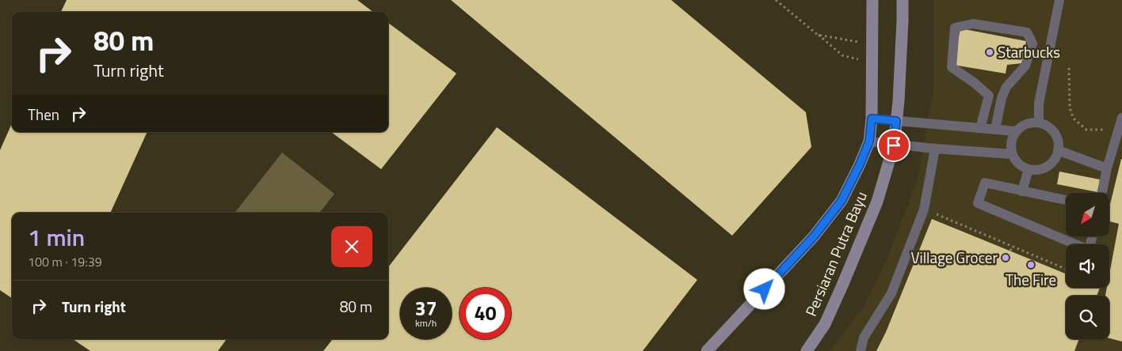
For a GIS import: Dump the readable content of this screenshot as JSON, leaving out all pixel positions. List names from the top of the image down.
{
  "streets": {
    "street": ["Persiaran Putra Bayu"]
  },
  "places": ["Starbucks", "Village Grocer", "The Fire"],
  "north": "bottom left",
  "page": {
    "turn": ["80 m", "Turn right"],
    "then": "Then",
    "heading": ["1 min", "100 m · 19:39"],
    "list": [
      {
        "name": "Turn right",
        "value": "80 m"
      }
    ],
    "speed": "37 km/h",
    "limit": "40"
  }
}
